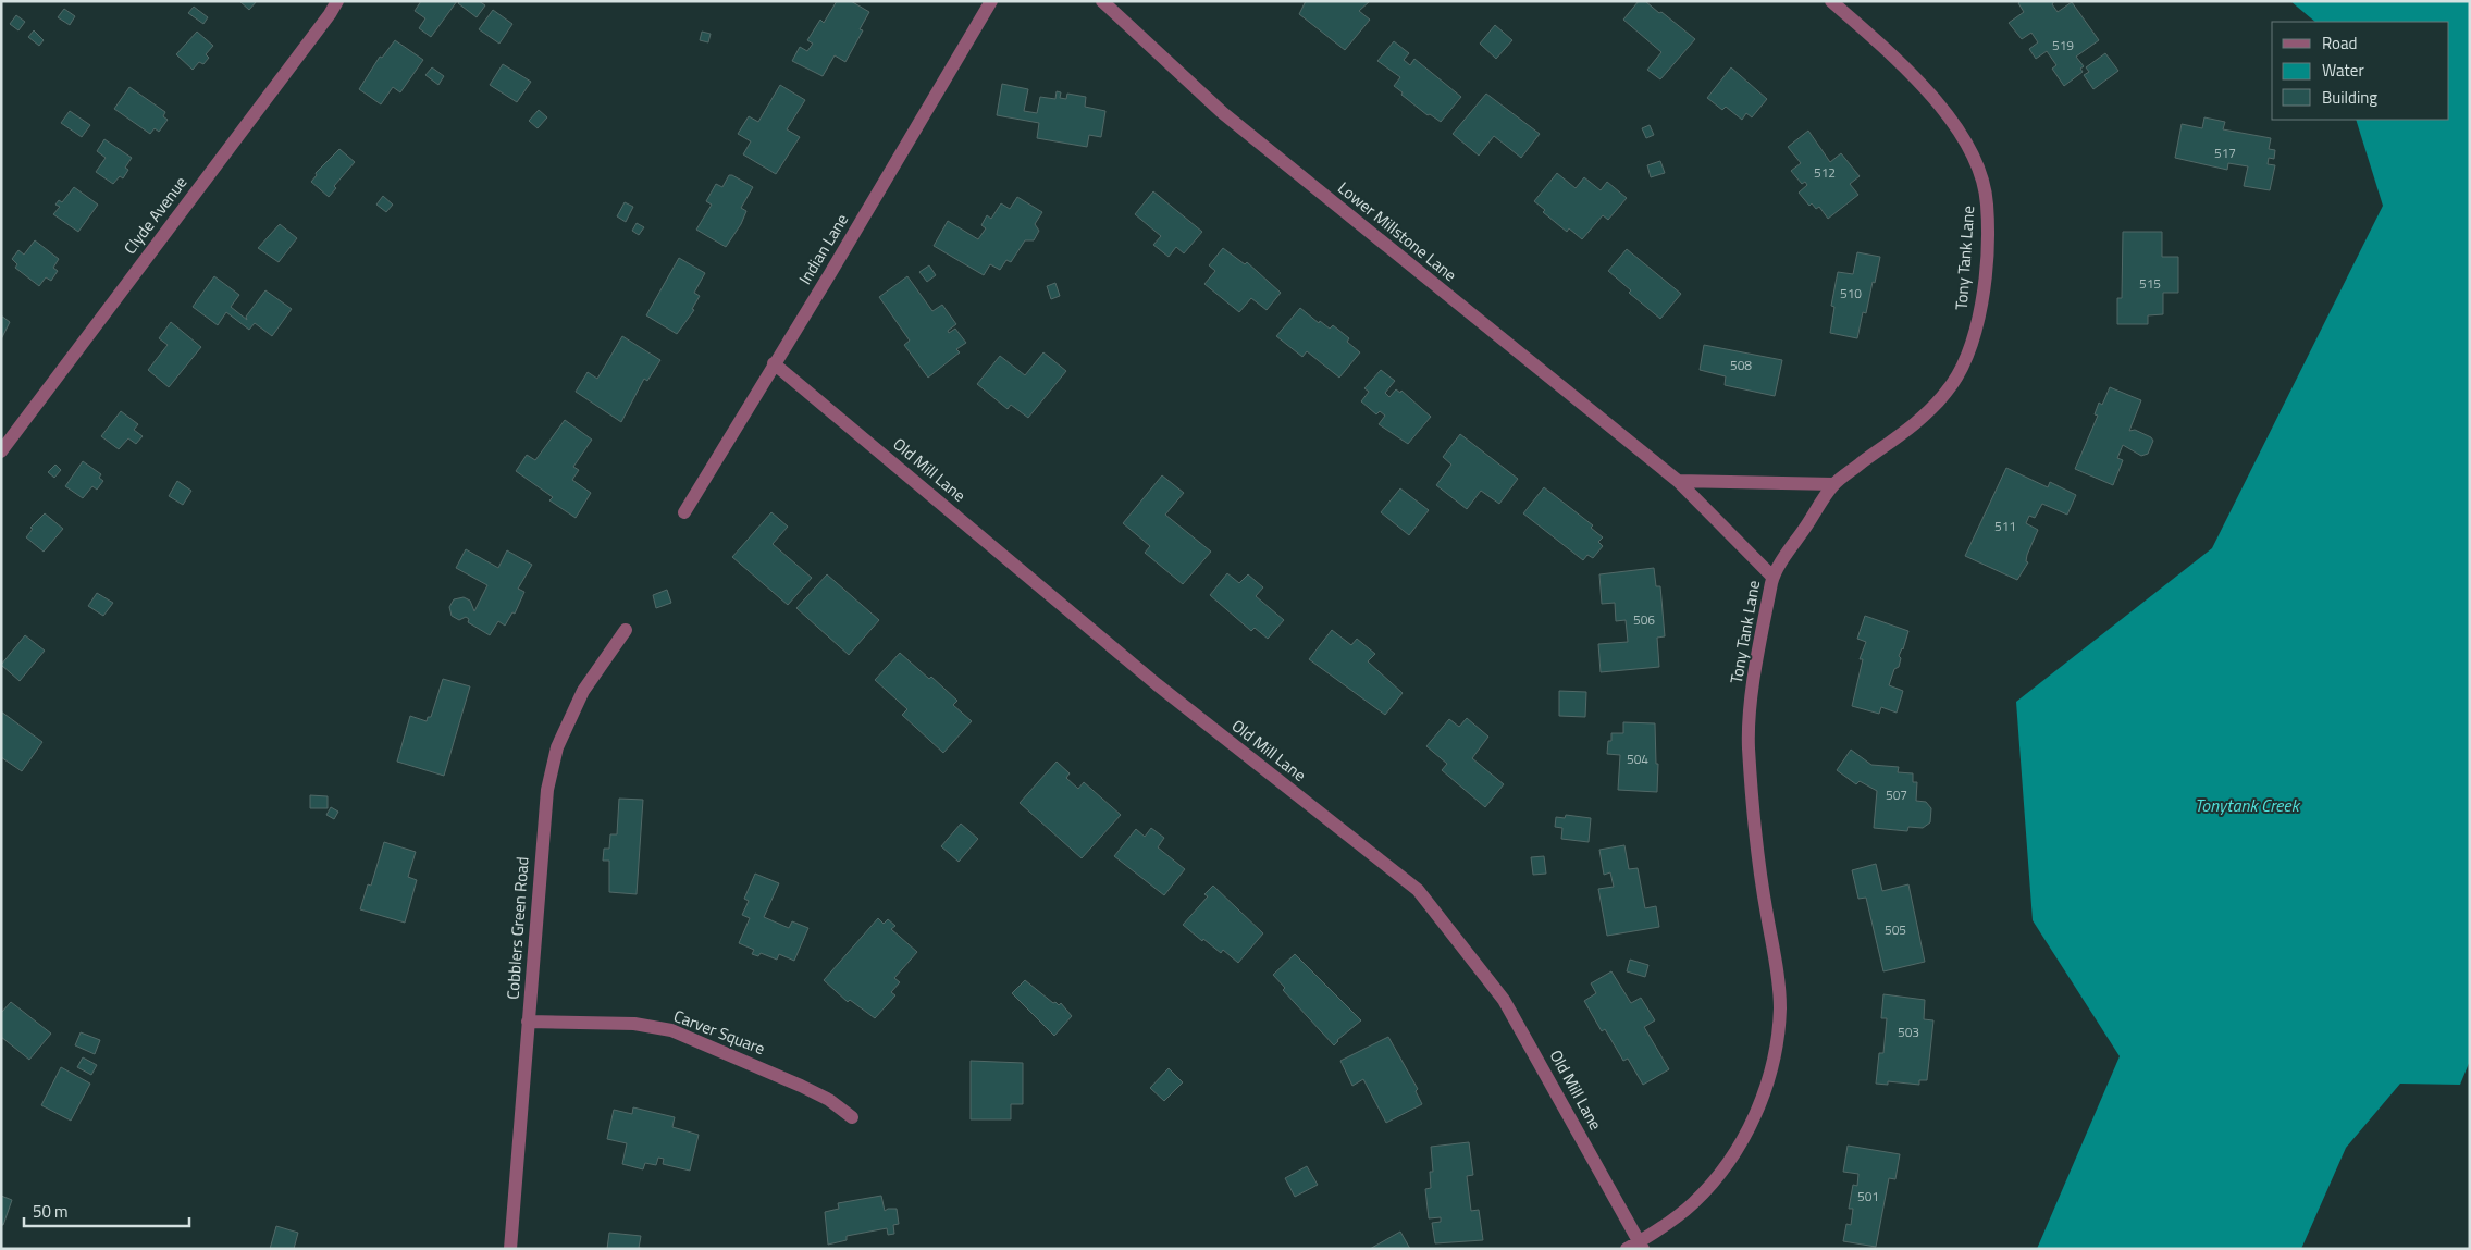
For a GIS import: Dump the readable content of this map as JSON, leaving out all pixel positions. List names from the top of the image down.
{
  "streets": {
    "street": [
      "Clyde Avenue",
      "Lower Millstone Lane",
      "Indian Lane",
      "Tony Tank Lane",
      "Old Mill Lane",
      "Cobblers Green Road",
      "Carver Square"
    ]
  },
  "crossings": [
    ["Lower Millstone Lane", "Tony Tank Lane"],
    ["Indian Lane", "Old Mill Lane"],
    ["Tony Tank Lane", "Old Mill Lane"],
    ["Cobblers Green Road", "Carver Square"]
  ],
  "water": ["Tonytank Creek"],
  "house_numbers": [
    "519",
    "517",
    "512",
    "515",
    "510",
    "508",
    "511",
    "506",
    "504",
    "507",
    "505",
    "503",
    "501"
  ],
  "legend": ["Road", "Water", "Building"],
  "scale_bar": "50 m"
}
